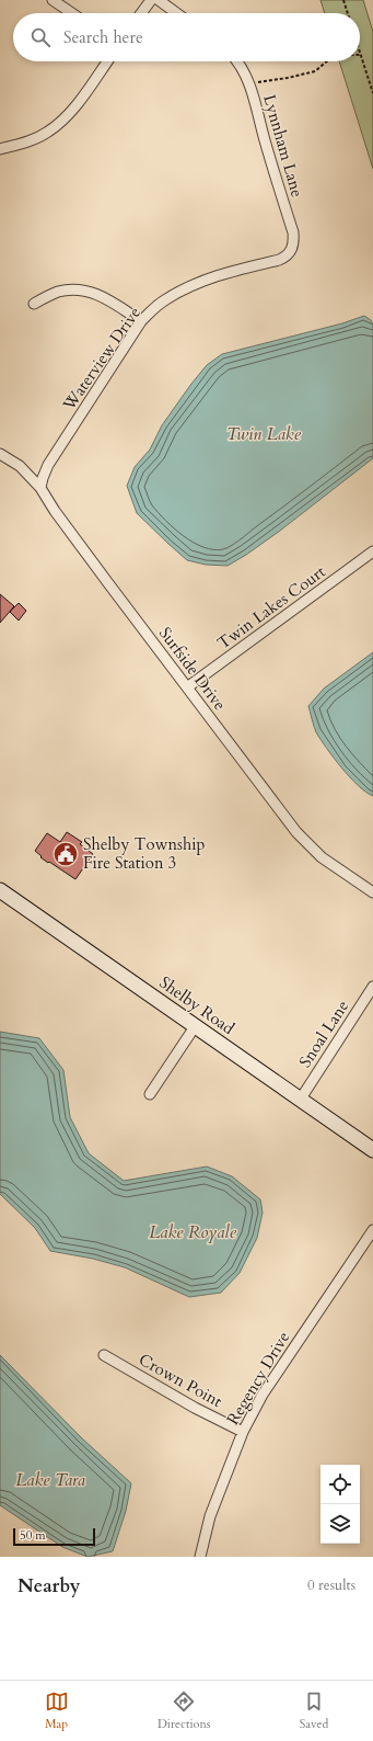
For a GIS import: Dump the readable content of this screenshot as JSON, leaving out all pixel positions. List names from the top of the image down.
{
  "streets": {
    "street": [
      "Lynnham Lane",
      "Waterview Drive",
      "Twin Lakes Court",
      "Surfside Drive",
      "Shelby Road",
      "Snoal Lane",
      "Regency Drive",
      "Crown Point"
    ]
  },
  "crossings": [
    ["Lynnham Lane", "Waterview Drive"],
    ["Waterview Drive", "Surfside Drive"],
    ["Twin Lakes Court", "Surfside Drive"],
    ["Shelby Road", "Snoal Lane"],
    ["Regency Drive", "Crown Point"]
  ],
  "water": ["Twin Lake", "Lake Royale", "Lake Tara"],
  "places": {
    "public building": ["Shelby Township Fire Station 3"]
  },
  "scale_bar": "50 m",
  "page": {
    "search": "Search here",
    "scale": "50 m",
    "heading": ["Nearby", "0 results"],
    "nav": ["Map", "Directions", "Saved"]
  }
}
